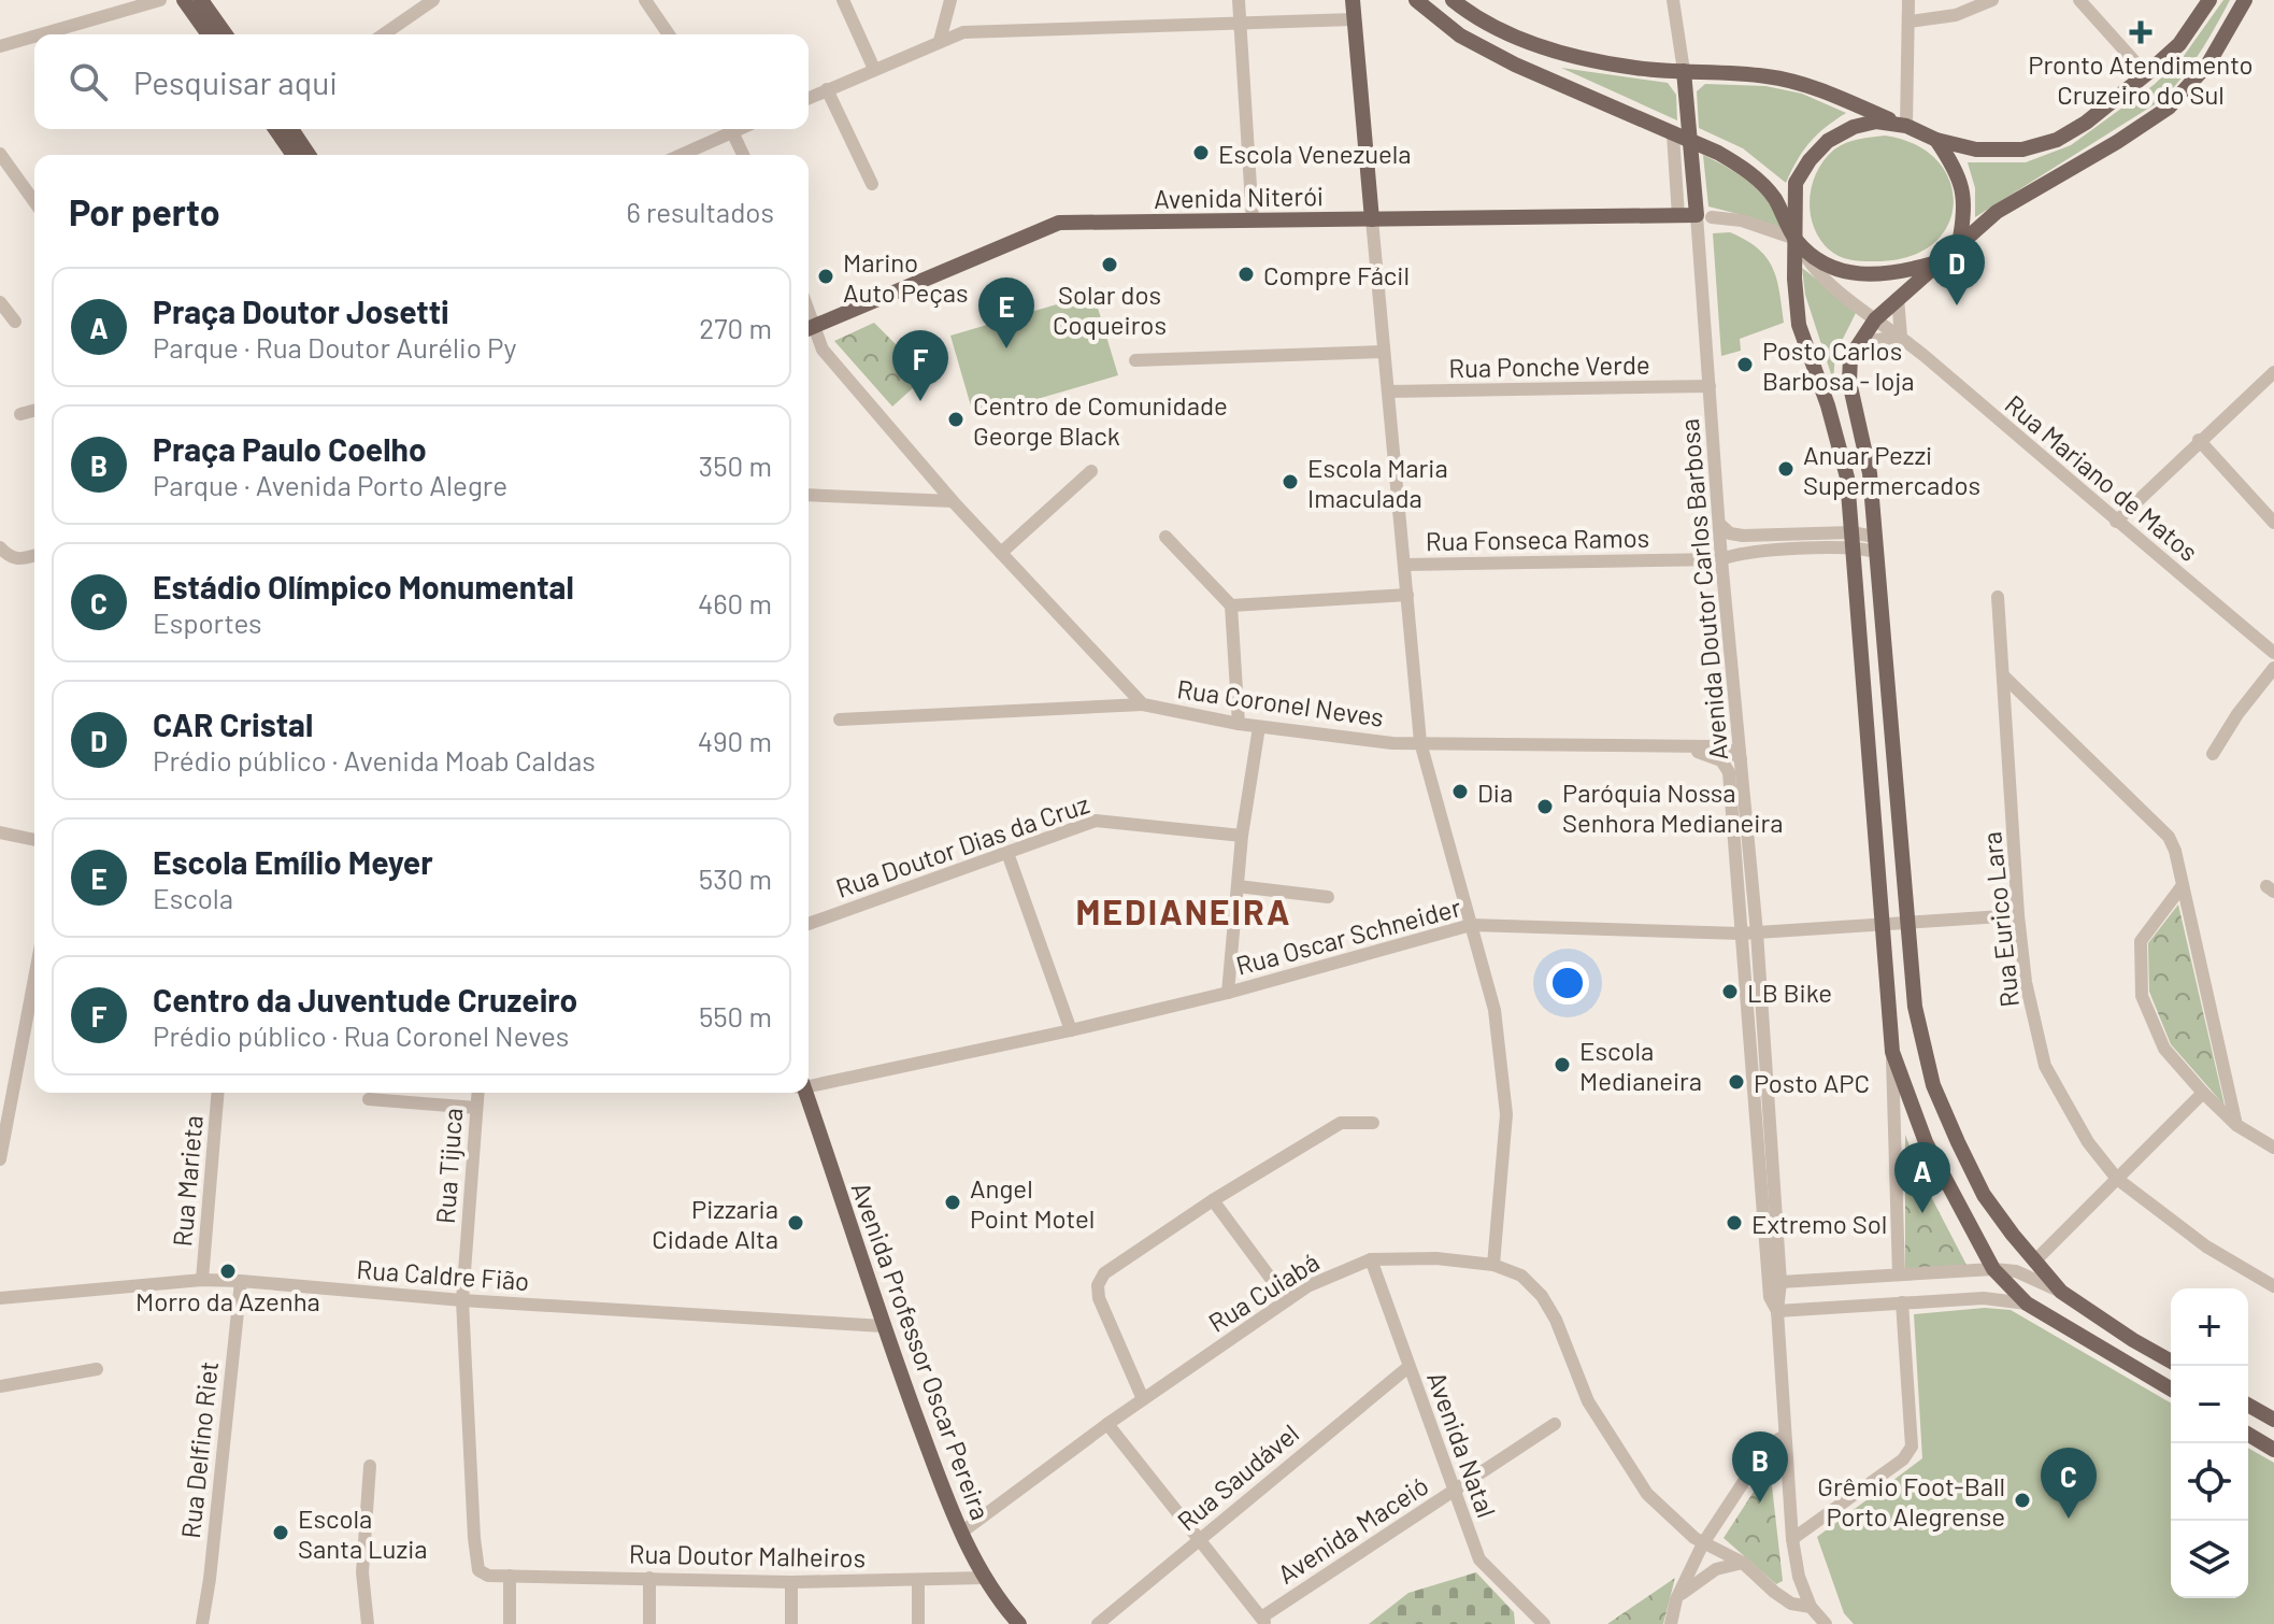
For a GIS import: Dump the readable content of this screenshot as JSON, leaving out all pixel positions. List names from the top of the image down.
{
  "streets": {
    "main road": ["Avenida Niterói", "Avenida Doutor Carlos Barbosa", "Avenida Professor Oscar Pereira"],
    "street": [
      "Rua Ponche Verde",
      "Rua Mariano de Matos",
      "Rua Fonseca Ramos",
      "Rua Coronel Neves",
      "Rua Doutor Dias da Cruz",
      "Rua Eurico Lara",
      "Rua Oscar Schneider",
      "Rua Tijuca",
      "Rua Marieta",
      "Rua Caldre Fião",
      "Rua Cuiabá",
      "Avenida Natal",
      "Rua Delfino Riet",
      "Rua Saudável",
      "Avenida Maceió",
      "Rua Doutor Malheiros"
    ]
  },
  "crossings": [
    ["Avenida Niterói", "Rua Mariano de Matos"],
    ["Avenida Niterói", "Avenida Doutor Carlos Barbosa"],
    ["Rua Ponche Verde", "Avenida Doutor Carlos Barbosa"],
    ["Rua Fonseca Ramos", "Avenida Doutor Carlos Barbosa"],
    ["Avenida Doutor Carlos Barbosa", "Rua Coronel Neves"],
    ["Avenida Doutor Carlos Barbosa", "Rua Oscar Schneider"],
    ["Avenida Doutor Carlos Barbosa", "Rua Cuiabá"],
    ["Rua Eurico Lara", "Rua Oscar Schneider"],
    ["Rua Tijuca", "Rua Caldre Fião"],
    ["Rua Tijuca", "Rua Doutor Malheiros"],
    ["Rua Marieta", "Rua Caldre Fião"],
    ["Rua Caldre Fião", "Avenida Professor Oscar Pereira"],
    ["Rua Caldre Fião", "Rua Delfino Riet"],
    ["Rua Cuiabá", "Avenida Professor Oscar Pereira"],
    ["Rua Cuiabá", "Avenida Natal"],
    ["Avenida Professor Oscar Pereira", "Rua Doutor Malheiros"],
    ["Avenida Natal", "Rua Saudável"],
    ["Avenida Natal", "Avenida Maceió"]
  ],
  "districts": ["MEDIANEIRA"],
  "places": {
    "health": ["Pronto Atendimento Cruzeiro do Sul"],
    "other": [
      "Escola Venezuela",
      "Solar dos Coqueiros",
      "Compre Fácil",
      "Marino Auto Peças",
      "Posto Carlos Barbosa - loja",
      "Centro de Comunidade George Black",
      "Anuar Pezzi Supermercados",
      "Escola Maria Imaculada",
      "Dia",
      "Paróquia Nossa Senhora Medianeira",
      "LB Bike",
      "Escola Medianeira",
      "Posto APC",
      "Angel Point Motel",
      "Pizzaria Cidade Alta",
      "Extremo Sol",
      "Morro da Azenha",
      "Grêmio Foot-Ball Porto Alegrense",
      "Escola Santa Luzia"
    ]
  },
  "page": {
    "search": "Pesquisar aqui",
    "heading": ["Por perto", "6 resultados"],
    "pins": [
      "D",
      "E",
      "F",
      "A",
      "B",
      "C"
    ],
    "list": [
      {
        "mark": "A",
        "name": "Praça Doutor Josetti",
        "note": "Parque · Rua Doutor Aurélio Py",
        "value": "270 m"
      },
      {
        "mark": "B",
        "name": "Praça Paulo Coelho",
        "note": "Parque · Avenida Porto Alegre",
        "value": "350 m"
      },
      {
        "mark": "C",
        "name": "Estádio Olímpico Monumental",
        "note": "Esportes",
        "value": "460 m"
      },
      {
        "mark": "D",
        "name": "CAR Cristal",
        "note": "Prédio público · Avenida Moab Caldas",
        "value": "490 m"
      },
      {
        "mark": "E",
        "name": "Escola Emílio Meyer",
        "note": "Escola",
        "value": "530 m"
      },
      {
        "mark": "F",
        "name": "Centro da Juventude Cruzeiro",
        "note": "Prédio público · Rua Coronel Neves",
        "value": "550 m"
      }
    ],
    "map_buttons": ["+", "−"]
  }
}
